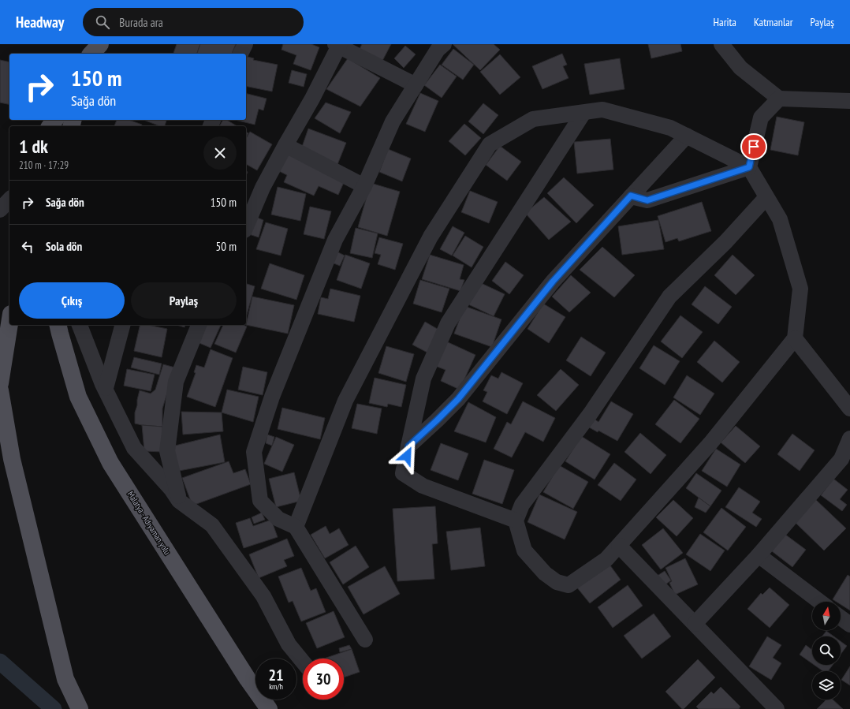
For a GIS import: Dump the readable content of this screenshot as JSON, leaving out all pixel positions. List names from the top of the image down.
{
  "streets": {
    "main road": ["Malatya - Adıyaman yolu"]
  },
  "north": "top",
  "page": {
    "header": "Headway",
    "search": "Burada ara",
    "nav": ["Harita", "Katmanlar", "Paylaş"],
    "turn": ["150 m", "Sağa dön"],
    "heading": ["1 dk", "210 m · 17:29"],
    "list": [
      {
        "name": "Sağa dön",
        "value": "150 m"
      },
      {
        "name": "Sola dön",
        "value": "50 m"
      }
    ],
    "buttons": ["Çıkış", "Paylaş"],
    "speed": "21 km/h",
    "limit": "30"
  }
}
